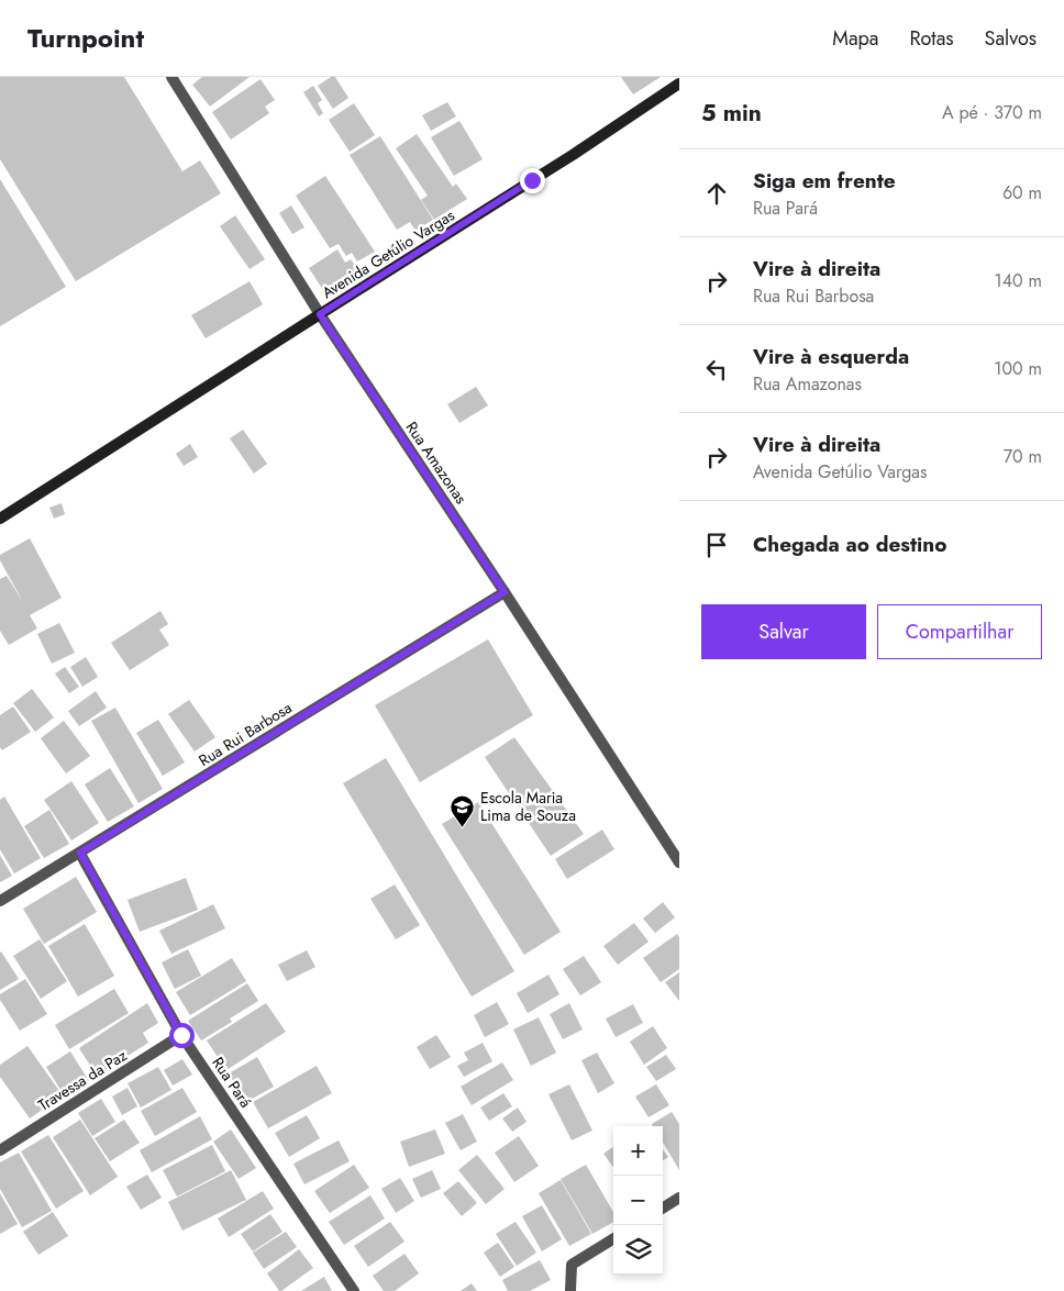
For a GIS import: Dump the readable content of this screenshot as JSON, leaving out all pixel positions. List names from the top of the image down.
{
  "streets": {
    "street": [
      "Avenida Getúlio Vargas",
      "Rua Amazonas",
      "Rua Rui Barbosa",
      "Travessa da Paz",
      "Rua Pará"
    ]
  },
  "crossings": [
    ["Avenida Getúlio Vargas", "Rua Amazonas"],
    ["Rua Amazonas", "Rua Rui Barbosa"],
    ["Rua Rui Barbosa", "Rua Pará"],
    ["Travessa da Paz", "Rua Pará"]
  ],
  "places": {
    "school or university": ["Escola Maria Lima de Souza"]
  },
  "page": {
    "header": "Turnpoint",
    "nav": ["Mapa", "Rotas", "Salvos"],
    "heading": ["5 min", "A pé · 370 m"],
    "list": [
      ["Siga em frente", "Rua Pará", "60 m"],
      ["Vire à direita", "Rua Rui Barbosa", "140 m"],
      ["Vire à esquerda", "Rua Amazonas", "100 m"],
      ["Vire à direita", "Avenida Getúlio Vargas", "70 m"],
      "Chegada ao destino"
    ],
    "buttons": ["Salvar", "Compartilhar"],
    "map_buttons": ["+", "−"]
  }
}
